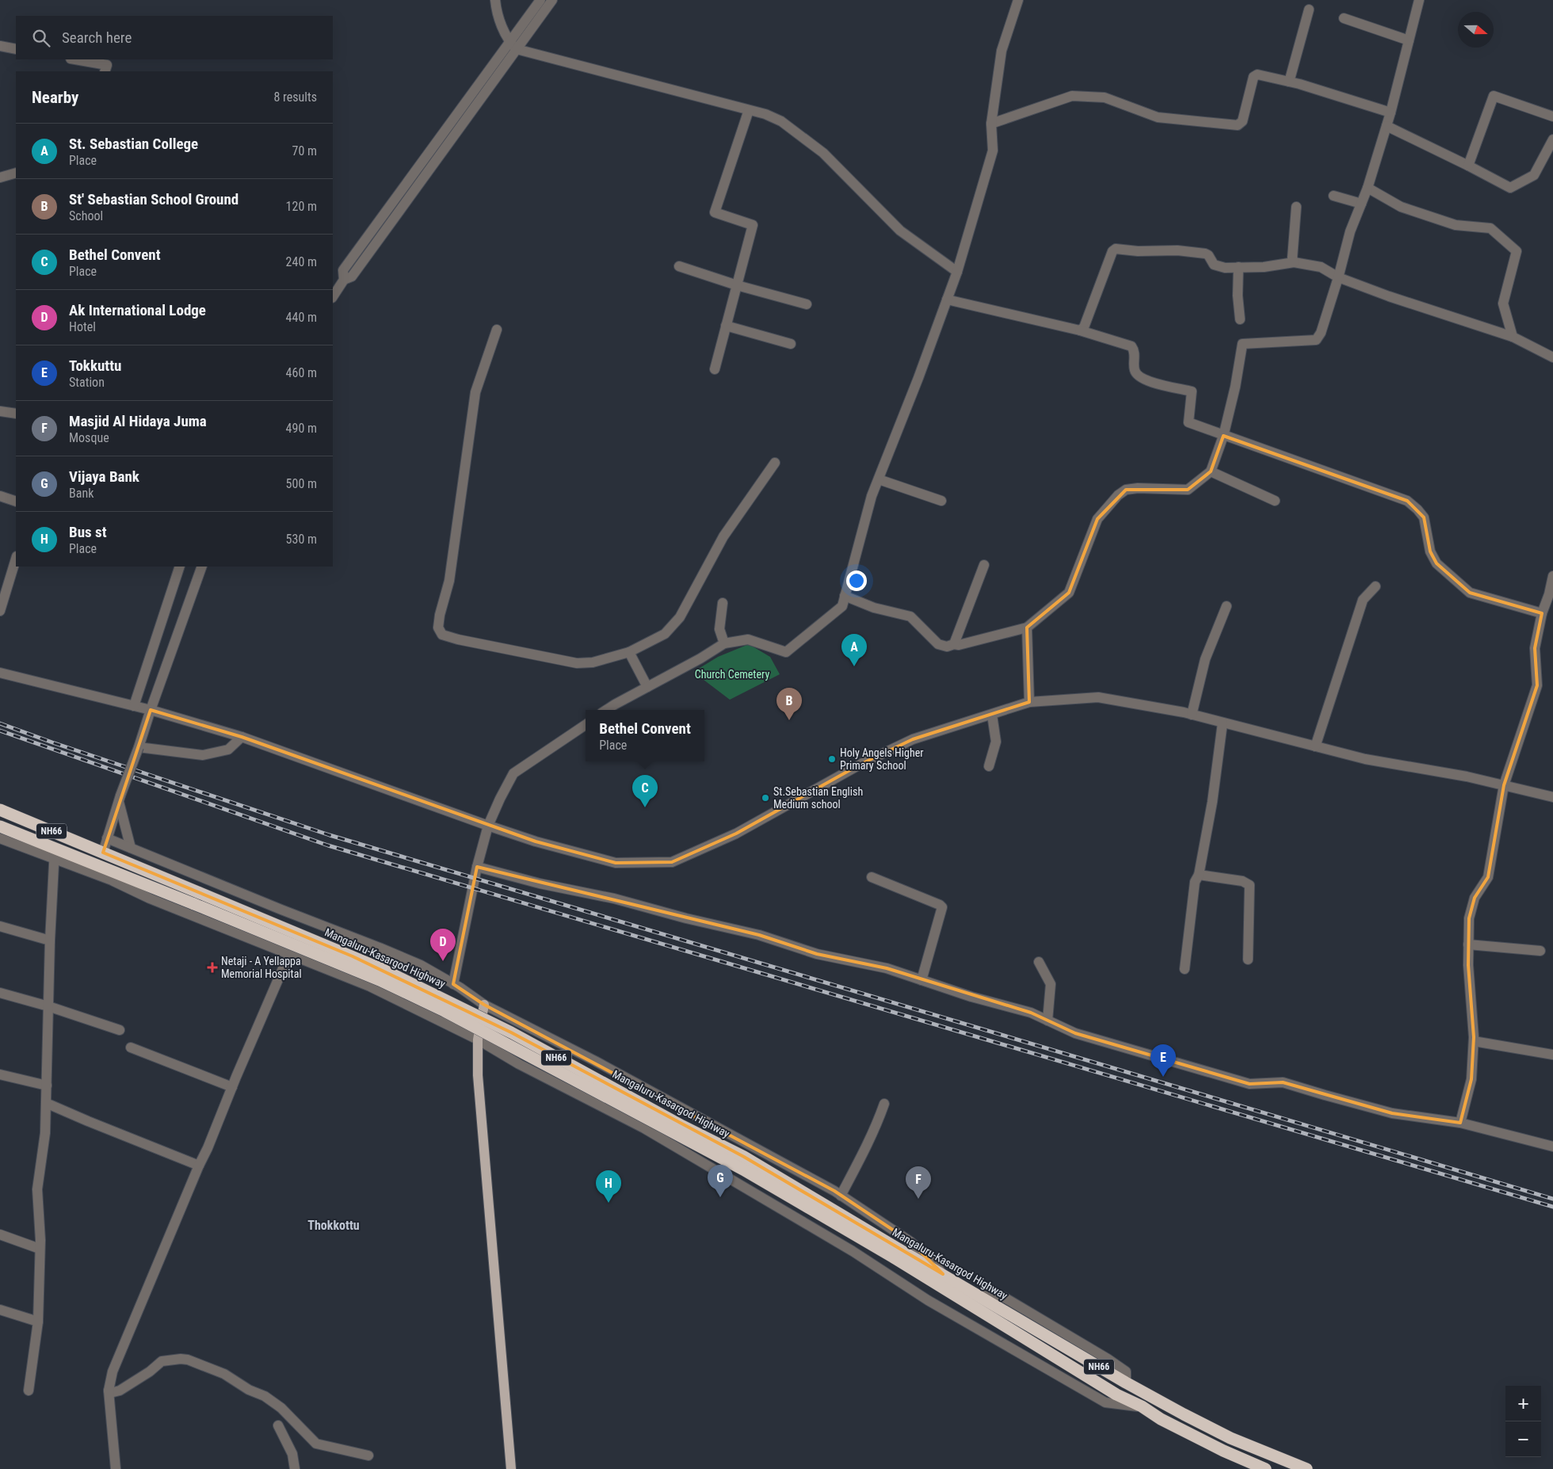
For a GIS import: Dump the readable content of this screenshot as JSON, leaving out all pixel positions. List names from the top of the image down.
{
  "streets": {
    "highway": ["NH66", "Mangaluru-Kasargod Highway"]
  },
  "districts": ["Thokkottu"],
  "parks": ["Church Cemetery"],
  "places": {
    "other": ["Holy Angels Higher Primary School", "St.Sebastian English Medium school"],
    "health": ["Netaji - A Yellappa Memorial Hospital"]
  },
  "north": "right",
  "page": {
    "search": "Search here",
    "heading": ["Nearby", "8 results"],
    "list": [
      {
        "mark": "A",
        "name": "St. Sebastian College",
        "note": "Place",
        "value": "70 m"
      },
      {
        "mark": "B",
        "name": "St' Sebastian School Ground",
        "note": "School",
        "value": "120 m"
      },
      {
        "mark": "C",
        "name": "Bethel Convent",
        "note": "Place",
        "value": "240 m"
      },
      {
        "mark": "D",
        "name": "Ak International Lodge",
        "note": "Hotel",
        "value": "440 m"
      },
      {
        "mark": "E",
        "name": "Tokkuttu",
        "note": "Station",
        "value": "460 m"
      },
      {
        "mark": "F",
        "name": "Masjid Al Hidaya Juma",
        "note": "Mosque",
        "value": "490 m"
      },
      {
        "mark": "G",
        "name": "Vijaya Bank",
        "note": "Bank",
        "value": "500 m"
      },
      {
        "mark": "H",
        "name": "Bus st",
        "note": "Place",
        "value": "530 m"
      }
    ],
    "pins": [
      "A",
      "B",
      "C",
      "D",
      "E",
      "G",
      "F",
      "H"
    ],
    "popup": ["Bethel Convent", "Place"],
    "map_buttons": ["+", "−"]
  }
}
